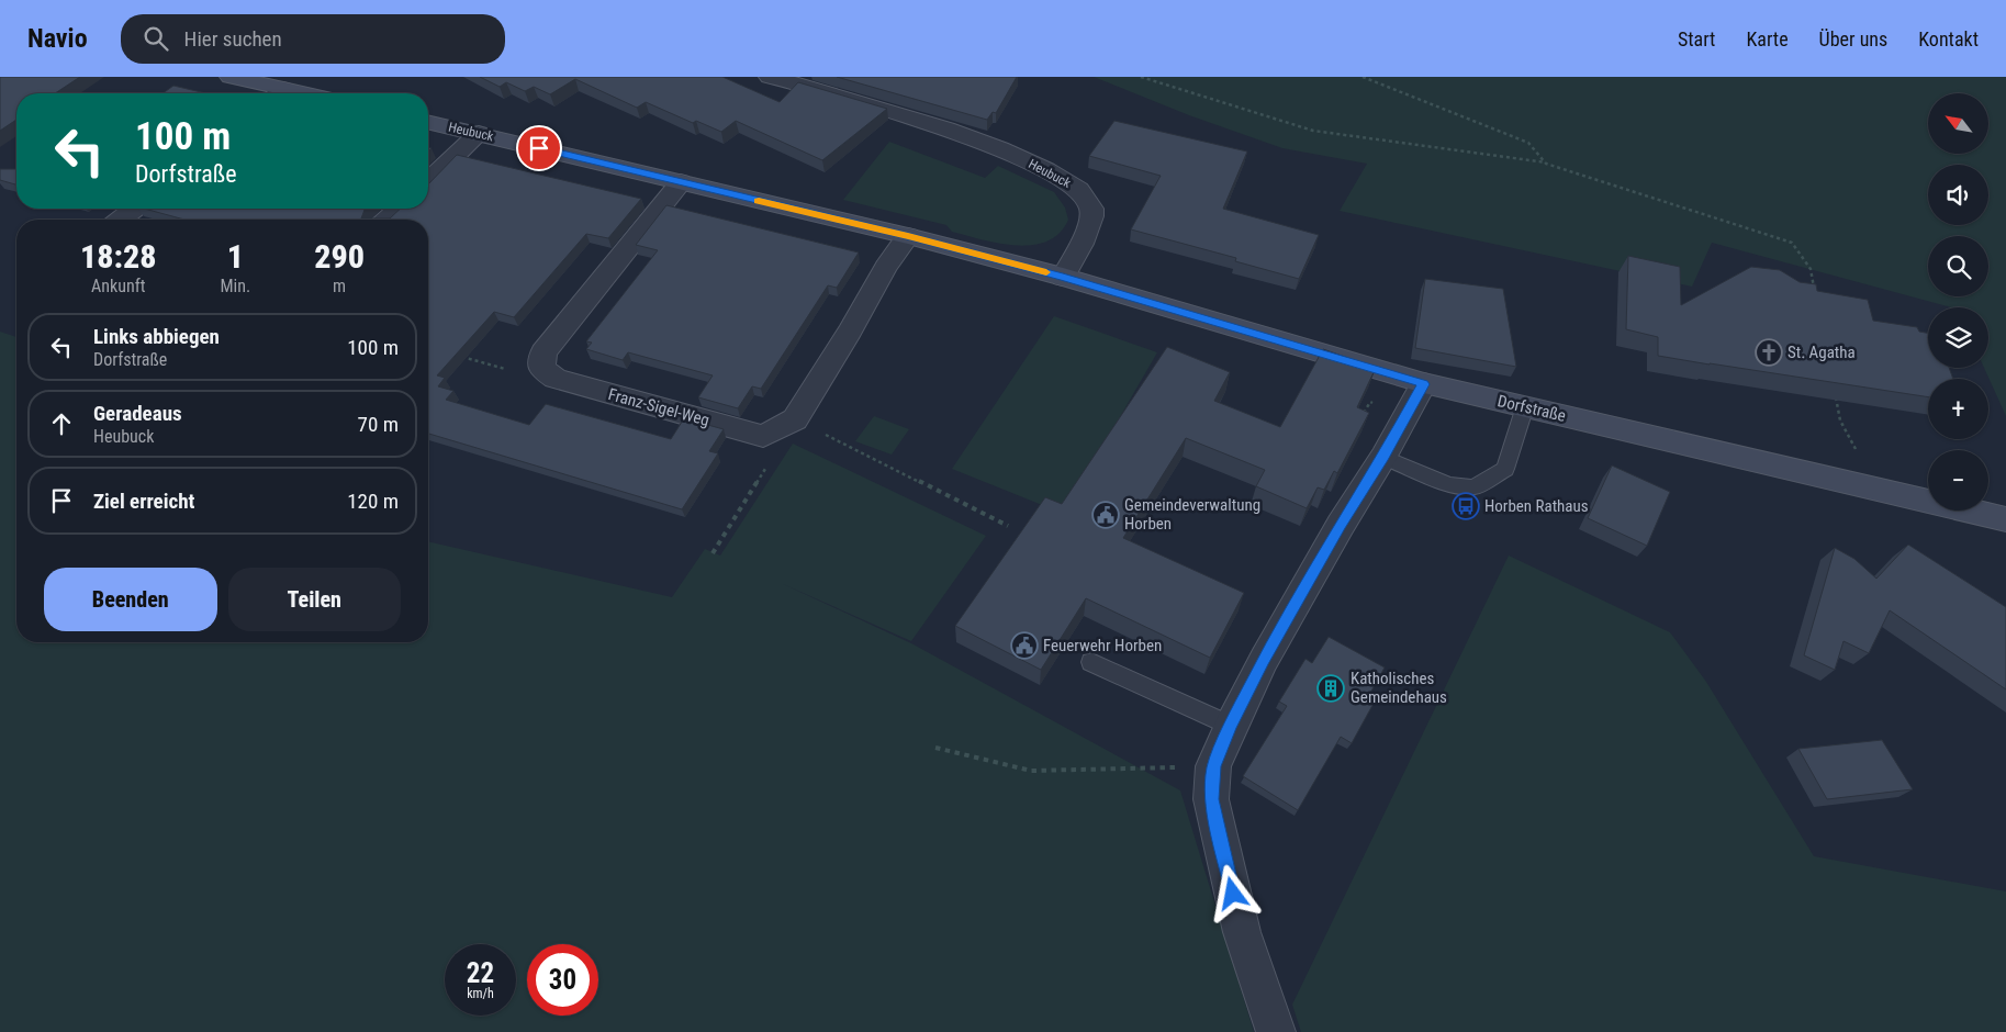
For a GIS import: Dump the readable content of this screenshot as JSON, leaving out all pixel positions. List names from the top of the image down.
{
  "streets": {
    "street": ["Heubuck", "Franz-Sigel-Weg", "Dorfstraße"]
  },
  "crossings": [
    ["Heubuck", "Dorfstraße"]
  ],
  "places": {
    "church": ["St. Agatha"],
    "bus stop": ["Horben Rathaus"],
    "public building": ["Gemeindeverwaltung Horben", "Feuerwehr Horben"],
    "building": ["Katholisches Gemeindehaus"]
  },
  "north": "top left",
  "page": {
    "header": "Navio",
    "search": "Hier suchen",
    "nav": [
      "Start",
      "Karte",
      "Über uns",
      "Kontakt"
    ],
    "map_buttons": ["+", "−"],
    "turn": ["100 m", "Dorfstraße"],
    "eta": [
      "18:28",
      "Ankunft",
      "1",
      "Min.",
      "290",
      "m"
    ],
    "list": [
      {
        "name": "Links abbiegen",
        "note": "Dorfstraße",
        "value": "100 m"
      },
      {
        "name": "Geradeaus",
        "note": "Heubuck",
        "value": "70 m"
      },
      {
        "name": "Ziel erreicht",
        "value": "120 m"
      }
    ],
    "buttons": ["Beenden", "Teilen"],
    "speed": "22 km/h",
    "limit": "30"
  }
}
